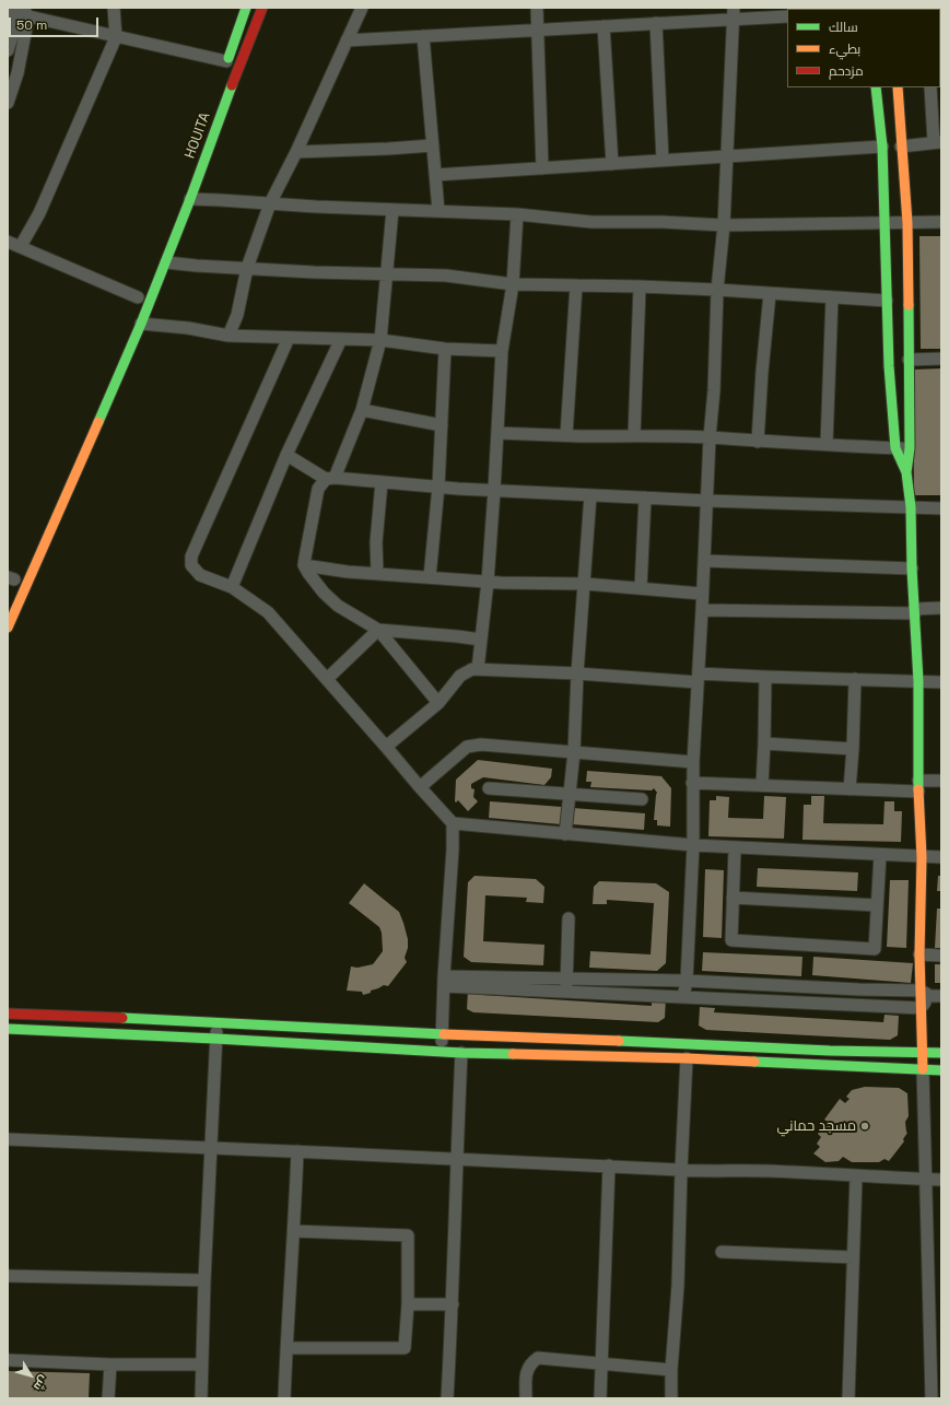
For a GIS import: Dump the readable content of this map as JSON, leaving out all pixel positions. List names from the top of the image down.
{
  "streets": {
    "street": ["HOUITA"]
  },
  "places": ["مسجد حماني"],
  "legend": ["سالك", "بطيء", "مزدحم"],
  "scale_bar": "50 m",
  "north": "bottom right"
}
